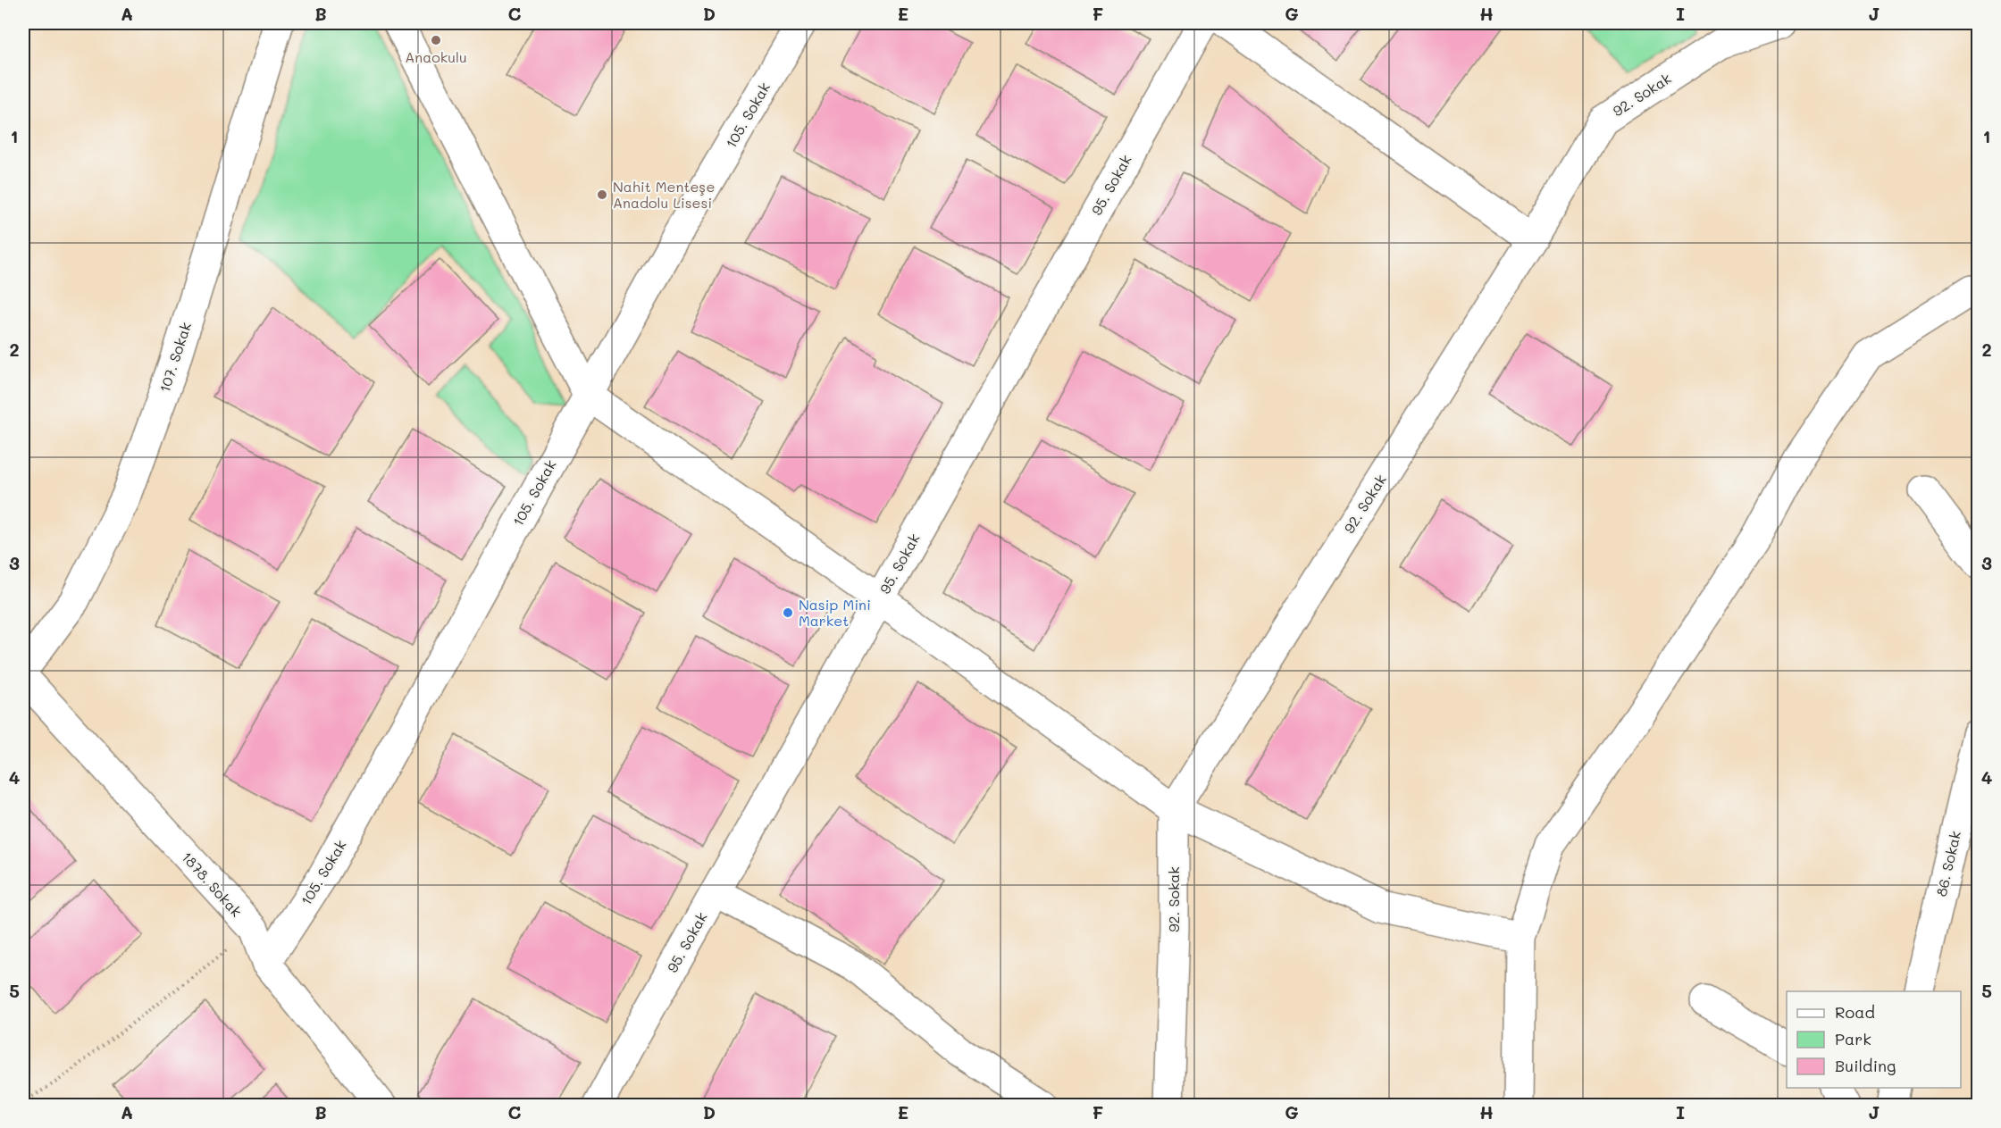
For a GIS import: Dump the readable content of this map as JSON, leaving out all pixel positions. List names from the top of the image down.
{
  "streets": {
    "street": [
      "92. Sokak",
      "105. Sokak",
      "95. Sokak",
      "107. Sokak",
      "86. Sokak",
      "1878. Sokak"
    ]
  },
  "crossings": [
    ["105. Sokak", "1878. Sokak"]
  ],
  "places": ["Anaokulu", "Nahit Menteşe Anadolu Lisesi", "Nasip Mini Market"],
  "legend": ["Road", "Park", "Building"],
  "grid": {
    "columns": [
      "A",
      "B",
      "C",
      "D",
      "E",
      "F",
      "G",
      "H",
      "I",
      "J"
    ],
    "rows": [
      "1",
      "2",
      "3",
      "4",
      "5"
    ]
  }
}
